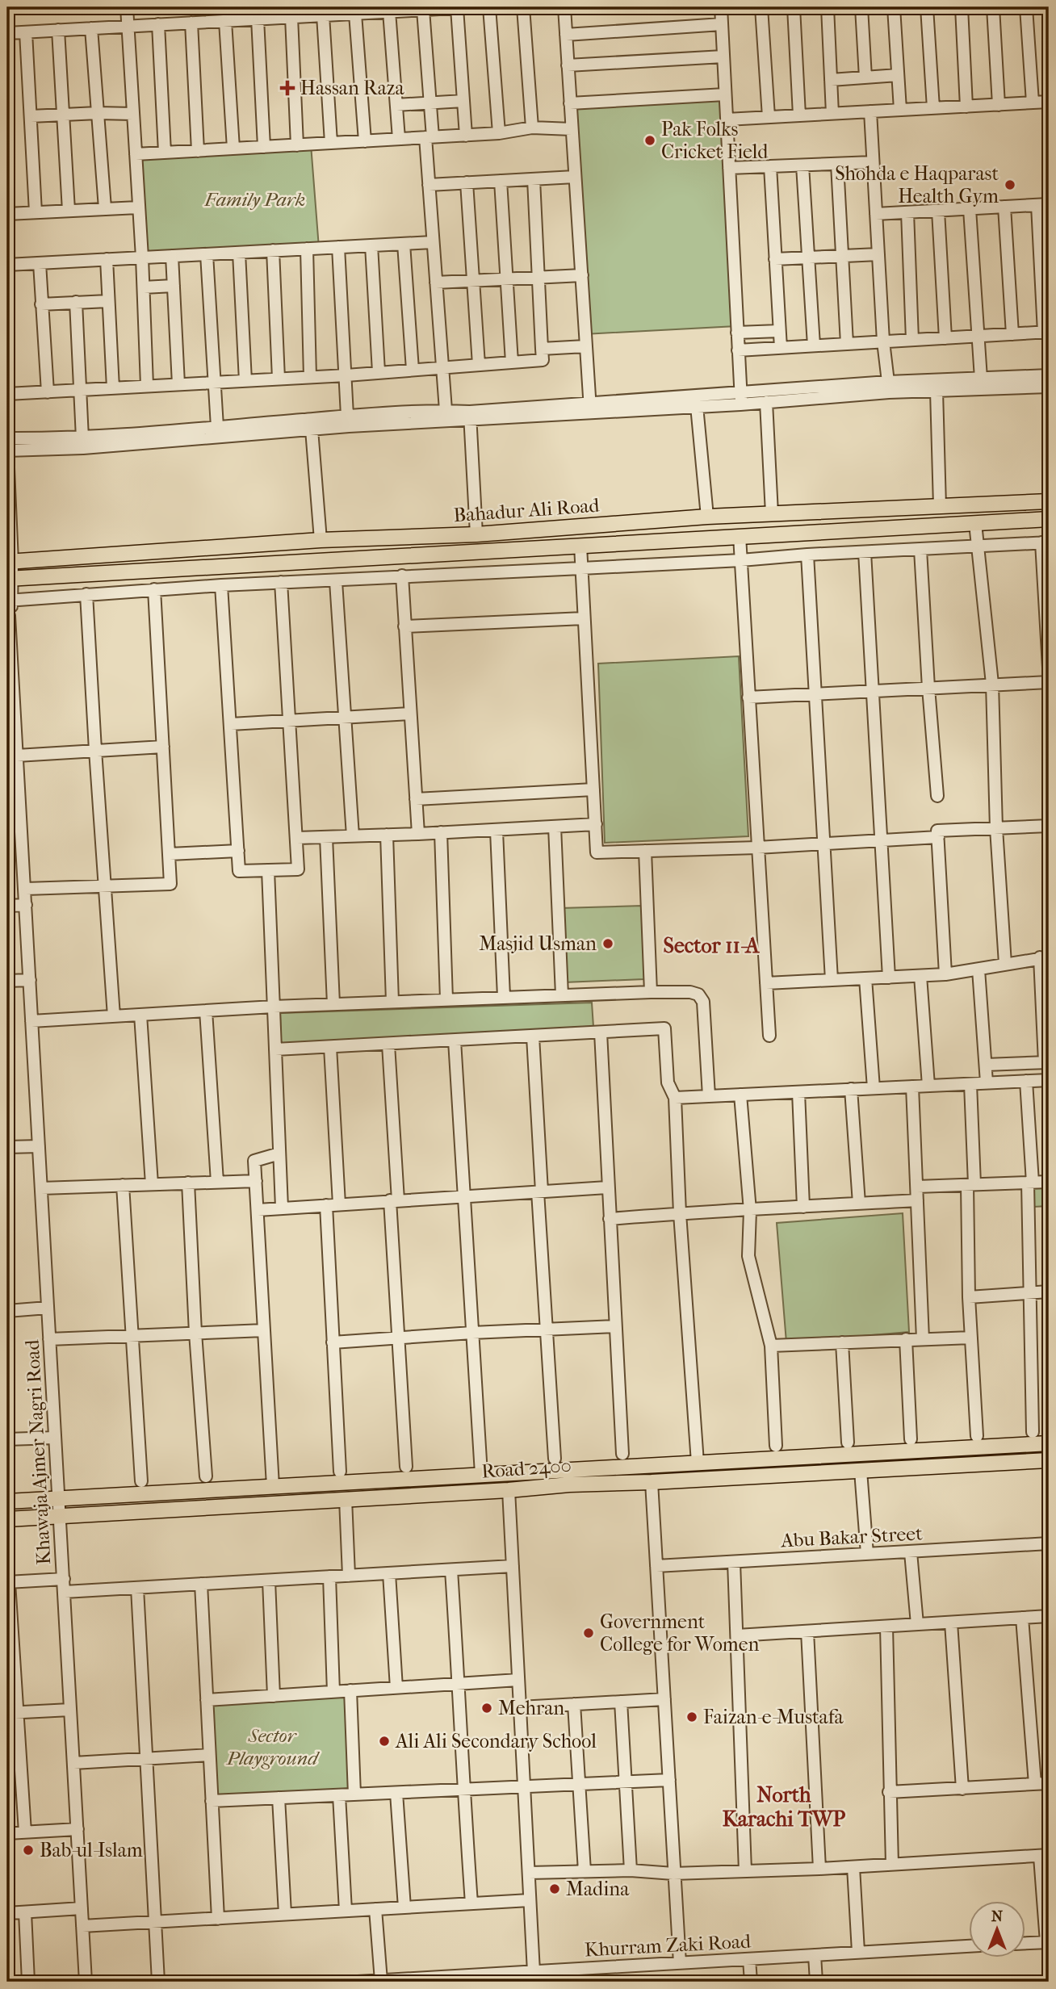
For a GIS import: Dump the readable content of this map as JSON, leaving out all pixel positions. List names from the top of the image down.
{
  "streets": {
    "main road": ["Bahadur Ali Road", "Road 2400"],
    "street": ["Khawaja Ajmer Nagri Road", "Abu Bakar Street", "Khurram Zaki Road"]
  },
  "crossings": [
    ["Bahadur Ali Road", "Khawaja Ajmer Nagri Road"],
    ["Khawaja Ajmer Nagri Road", "Road 2400"]
  ],
  "districts": ["Sector 11-A", "North Karachi TWP"],
  "parks": ["Family Park", "Sector Playground"],
  "places": {
    "health": ["Hassan Raza"],
    "other": [
      "Pak Folks Cricket Field",
      "Shohda e Haqparast Health Gym",
      "Masjid Usman",
      "Government College for Women",
      "Mehran",
      "Faizan-e-Mustafa",
      "Ali Ali Secondary School",
      "Bab-ul-Islam",
      "Madina"
    ]
  },
  "north": "top"
}
